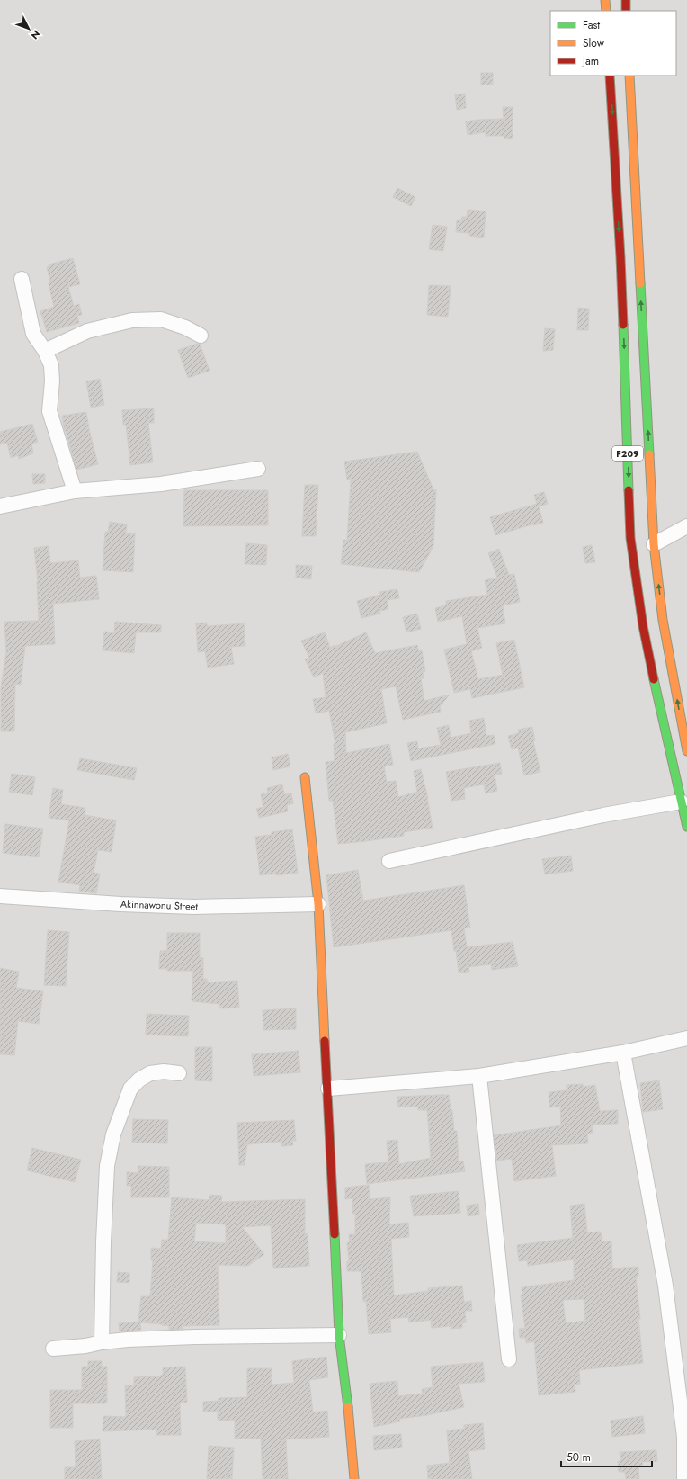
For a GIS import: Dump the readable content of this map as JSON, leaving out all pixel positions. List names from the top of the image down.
{
  "streets": {
    "main road": ["F209"],
    "street": ["Akinnawonu Street"]
  },
  "legend": ["Fast", "Slow", "Jam"],
  "scale_bar": "50 m",
  "north": "bottom right"
}
